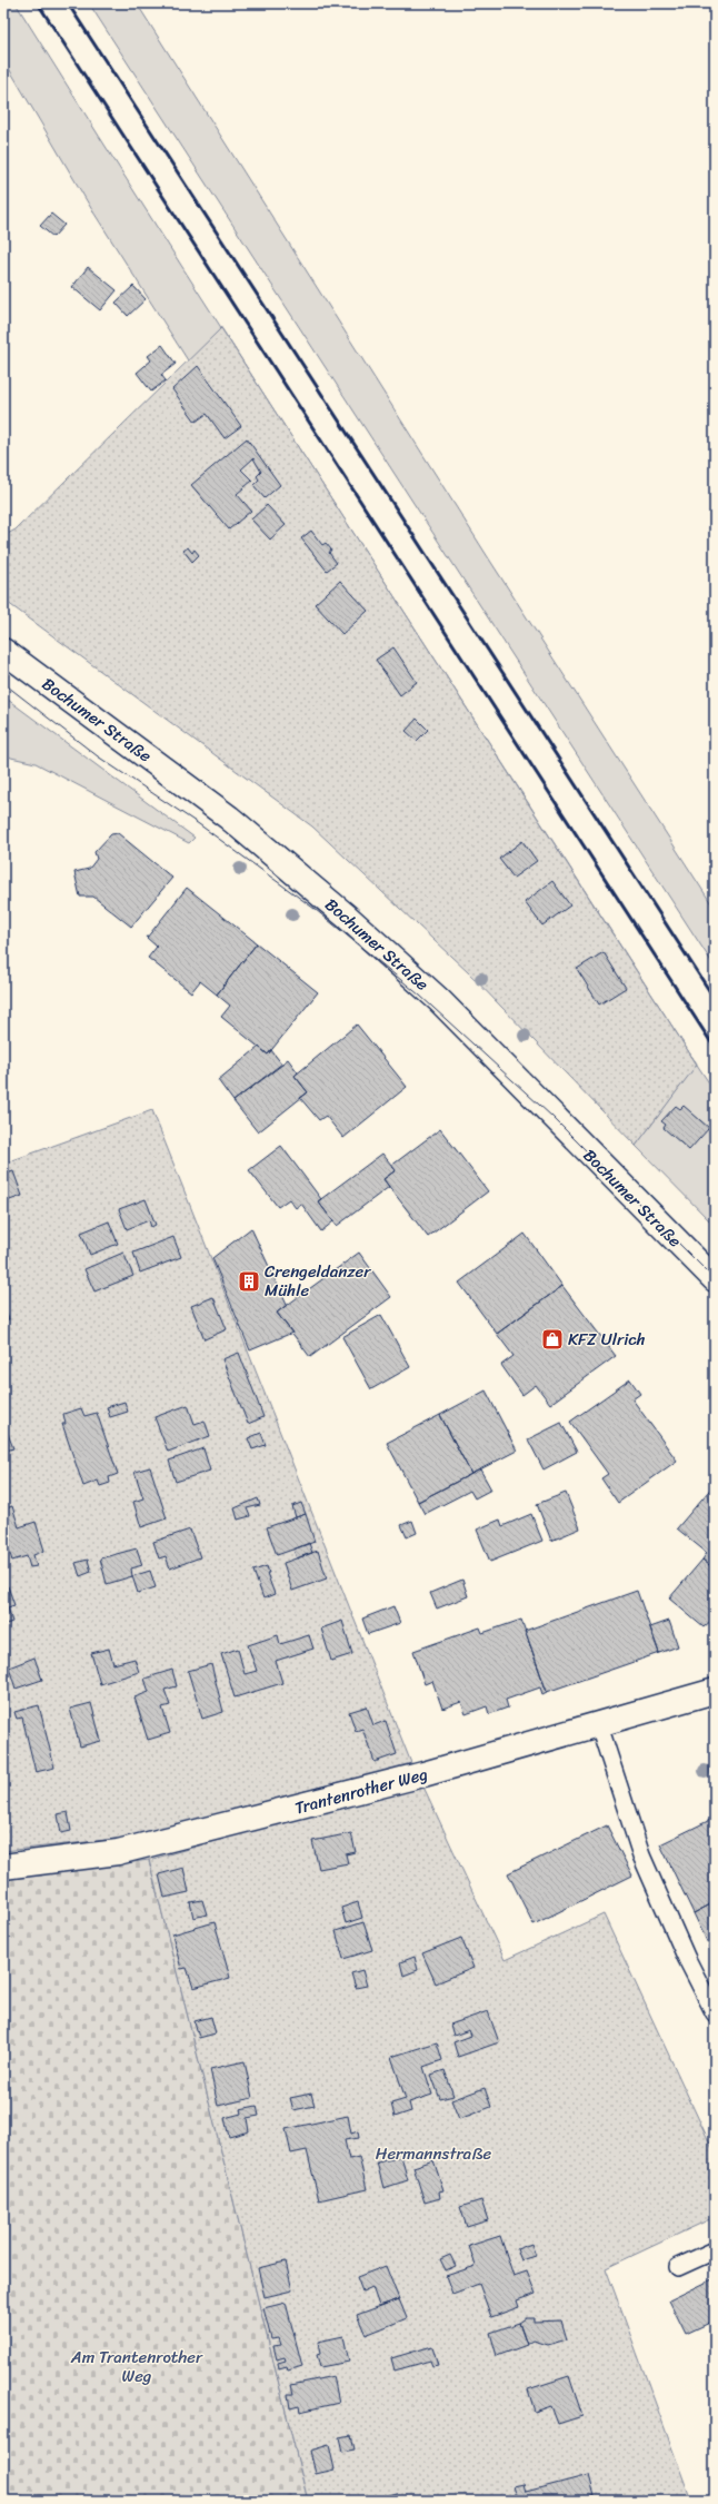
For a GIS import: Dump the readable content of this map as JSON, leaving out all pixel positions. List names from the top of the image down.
{
  "streets": {
    "main road": ["Bochumer Straße", "Trantenrother Weg"]
  },
  "parks": ["Hermannstraße", "Am Trantenrother Weg"],
  "places": {
    "building": ["Crengeldanzer Mühle"],
    "shop": ["KFZ Ulrich"]
  }
}
